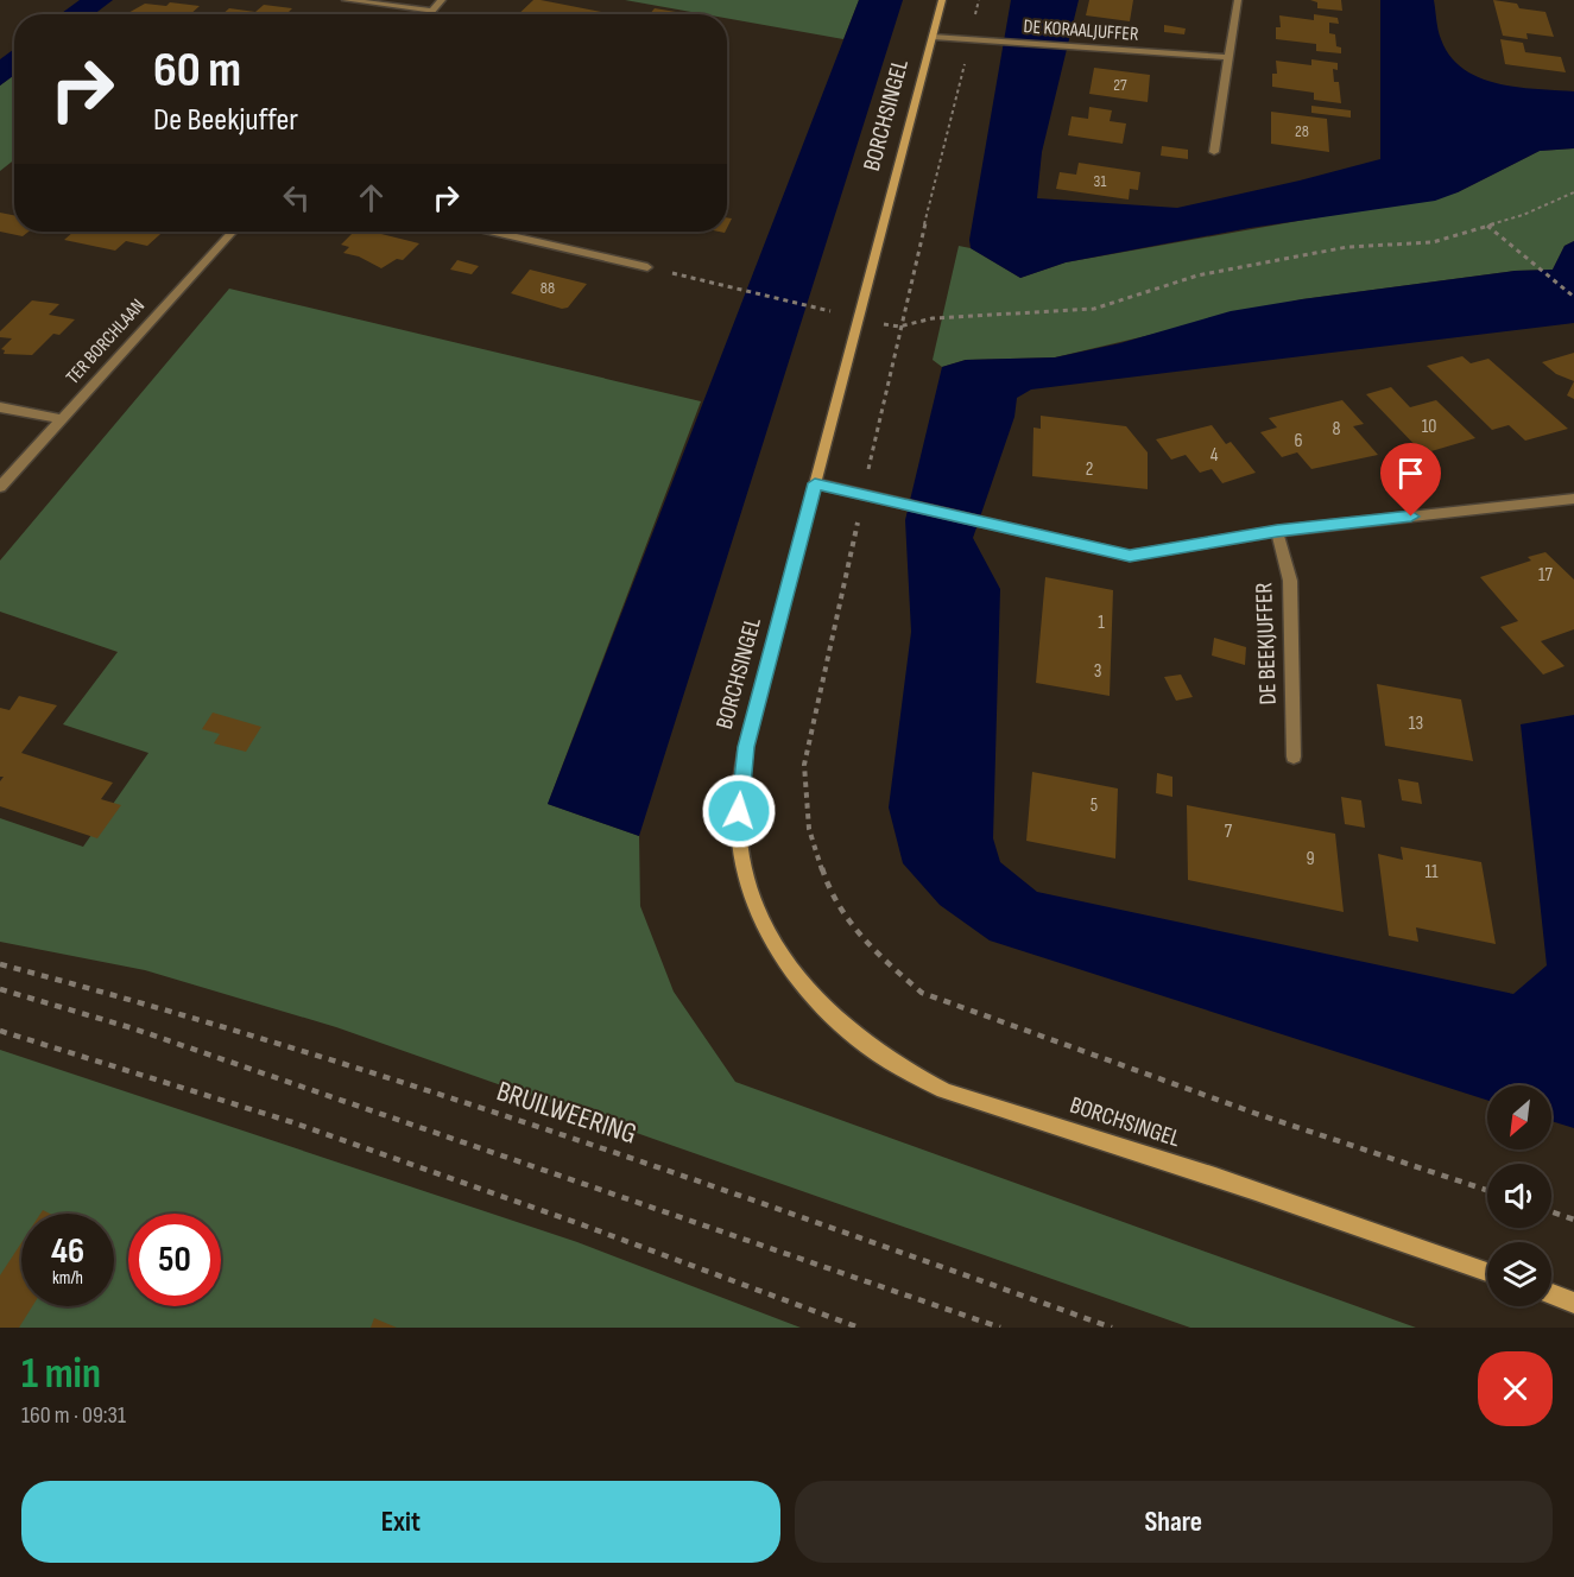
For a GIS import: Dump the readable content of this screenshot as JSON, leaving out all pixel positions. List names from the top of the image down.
{
  "streets": {
    "main road": ["BORCHSINGEL"],
    "street": ["DE KORAALJUFFER", "TER BORCHLAAN", "DE BEEKJUFFER"],
    "path": ["BRUILWEERING"]
  },
  "crossings": [
    ["DE KORAALJUFFER", "BORCHSINGEL"]
  ],
  "house_numbers": [
    "27",
    "28",
    "31",
    "88",
    "10",
    "8",
    "6",
    "4",
    "2",
    "17",
    "1",
    "3",
    "13",
    "5",
    "7",
    "9",
    "11"
  ],
  "north": "bottom left",
  "page": {
    "turn": ["60 m", "De Beekjuffer"],
    "speed": "46 km/h",
    "limit": "50",
    "heading": ["1 min", "160 m · 09:31"],
    "buttons": ["Exit", "Share"]
  }
}
